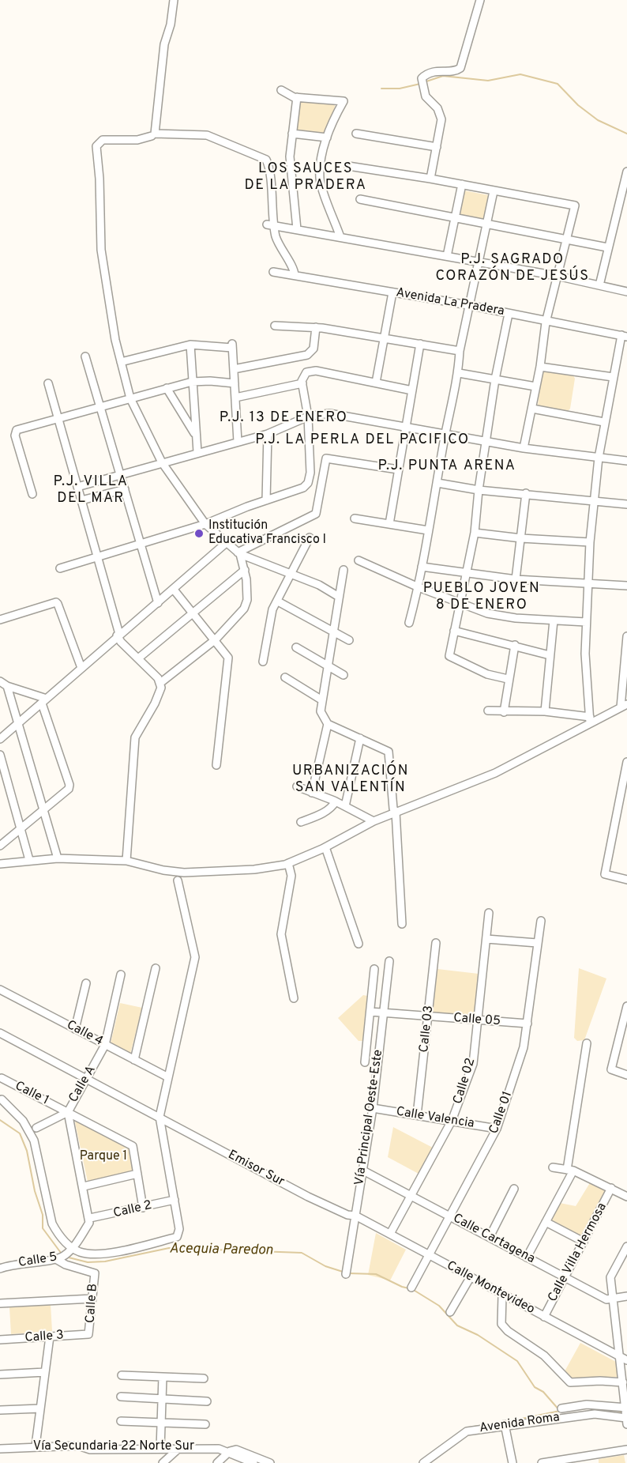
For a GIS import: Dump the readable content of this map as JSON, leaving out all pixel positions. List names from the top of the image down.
{
  "streets": {
    "street": [
      "Avenida La Pradera",
      "Calle 05",
      "Calle 03",
      "Calle 4",
      "Calle 02",
      "Calle A",
      "Calle 1",
      "Calle 01",
      "Vía Principal Oeste-Este",
      "Calle Valencia",
      "Emisor Sur",
      "Calle 2",
      "Calle Cartagena",
      "Calle Villa Hermosa",
      "Calle 5",
      "Calle Montevideo",
      "Calle B",
      "Calle 3",
      "Avenida Roma",
      "Vía Secundaria 22 Norte Sur"
    ]
  },
  "crossings": [
    ["Calle 05", "Calle 03"],
    ["Calle 05", "Calle 02"],
    ["Calle 05", "Calle 01"],
    ["Calle 05", "Vía Principal Oeste-Este"],
    ["Calle 03", "Calle Valencia"],
    ["Calle 4", "Calle A"],
    ["Calle 02", "Calle Valencia"],
    ["Calle 02", "Calle Cartagena"],
    ["Calle 02", "Calle Montevideo"],
    ["Calle A", "Calle 1"],
    ["Calle A", "Emisor Sur"],
    ["Calle A", "Calle 2"],
    ["Calle 1", "Calle 2"],
    ["Calle 01", "Calle Valencia"],
    ["Calle 01", "Calle Cartagena"],
    ["Calle 01", "Calle Montevideo"],
    ["Vía Principal Oeste-Este", "Calle Valencia"],
    ["Vía Principal Oeste-Este", "Emisor Sur"],
    ["Vía Principal Oeste-Este", "Calle Cartagena"],
    ["Vía Principal Oeste-Este", "Calle Montevideo"],
    ["Emisor Sur", "Calle Montevideo"],
    ["Calle Cartagena", "Calle Villa Hermosa"],
    ["Calle Villa Hermosa", "Calle Montevideo"],
    ["Calle 5", "Calle B"],
    ["Calle B", "Calle 3"]
  ],
  "districts": [
    "LOS SAUCES DE LA PRADERA",
    "P.J. SAGRADO CORAZÓN DE JESÚS",
    "P.J. 13 DE ENERO",
    "P.J. LA PERLA DEL PACIFICO",
    "P.J. PUNTA ARENA",
    "P.J. VILLA DEL MAR",
    "PUEBLO JOVEN 8 DE ENERO",
    "URBANIZACIÓN SAN VALENTÍN"
  ],
  "water": ["Acequia Paredon"],
  "parks": ["Parque 1"],
  "places": ["Institución Educativa Francisco I"]
}
